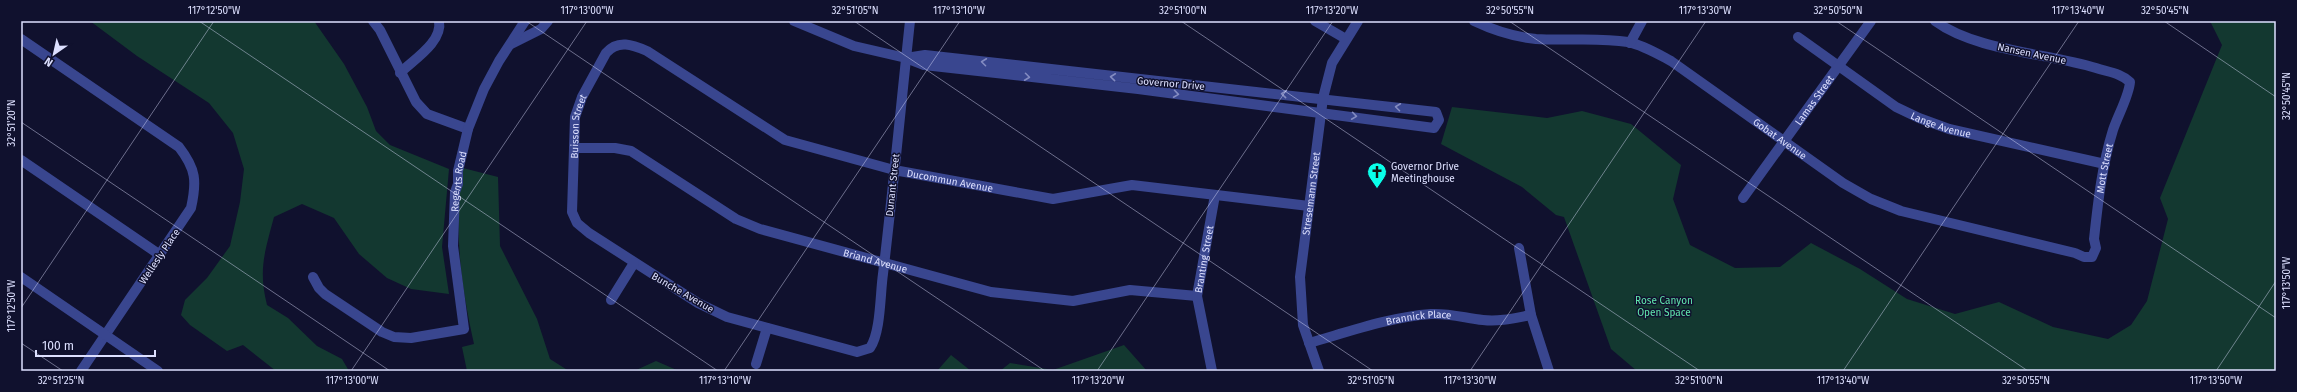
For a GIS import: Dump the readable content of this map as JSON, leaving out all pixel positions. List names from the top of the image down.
{
  "streets": {
    "street": [
      "Nansen Avenue",
      "Governor Drive",
      "Lamas Street",
      "Lange Avenue",
      "Buisson Street",
      "Gobat Avenue",
      "Mott Street",
      "Regents Road",
      "Ducommun Avenue",
      "Dunant Street",
      "Stresemann Street",
      "Wellesly Place",
      "Branting Street",
      "Briand Avenue",
      "Bunche Avenue",
      "Brannick Place"
    ]
  },
  "crossings": [
    ["Nansen Avenue", "Mott Street"],
    ["Governor Drive", "Dunant Street"],
    ["Governor Drive", "Stresemann Street"],
    ["Lamas Street", "Lange Avenue"],
    ["Lamas Street", "Gobat Avenue"],
    ["Lange Avenue", "Mott Street"],
    ["Buisson Street", "Ducommun Avenue"],
    ["Buisson Street", "Briand Avenue"],
    ["Buisson Street", "Bunche Avenue"],
    ["Gobat Avenue", "Mott Street"],
    ["Ducommun Avenue", "Dunant Street"],
    ["Ducommun Avenue", "Stresemann Street"],
    ["Ducommun Avenue", "Branting Street"],
    ["Dunant Street", "Briand Avenue"],
    ["Dunant Street", "Bunche Avenue"],
    ["Stresemann Street", "Brannick Place"],
    ["Branting Street", "Briand Avenue"]
  ],
  "parks": ["Rose Canyon Open Space"],
  "places": {
    "church": ["Governor Drive Meetinghouse"]
  },
  "scale_bar": "100 m",
  "north": "bottom left",
  "coordinates": [
    "117°12'50\"W",
    "117°13'00\"W",
    "32°51'05\"N",
    "117°13'10\"W",
    "32°51'00\"N",
    "117°13'20\"W",
    "32°50'55\"N",
    "117°13'30\"W",
    "32°50'50\"N",
    "117°13'40\"W",
    "32°50'45\"N",
    "32°51'20\"N",
    "117°13'50\"W",
    "32°51'25\"N"
  ]
}
